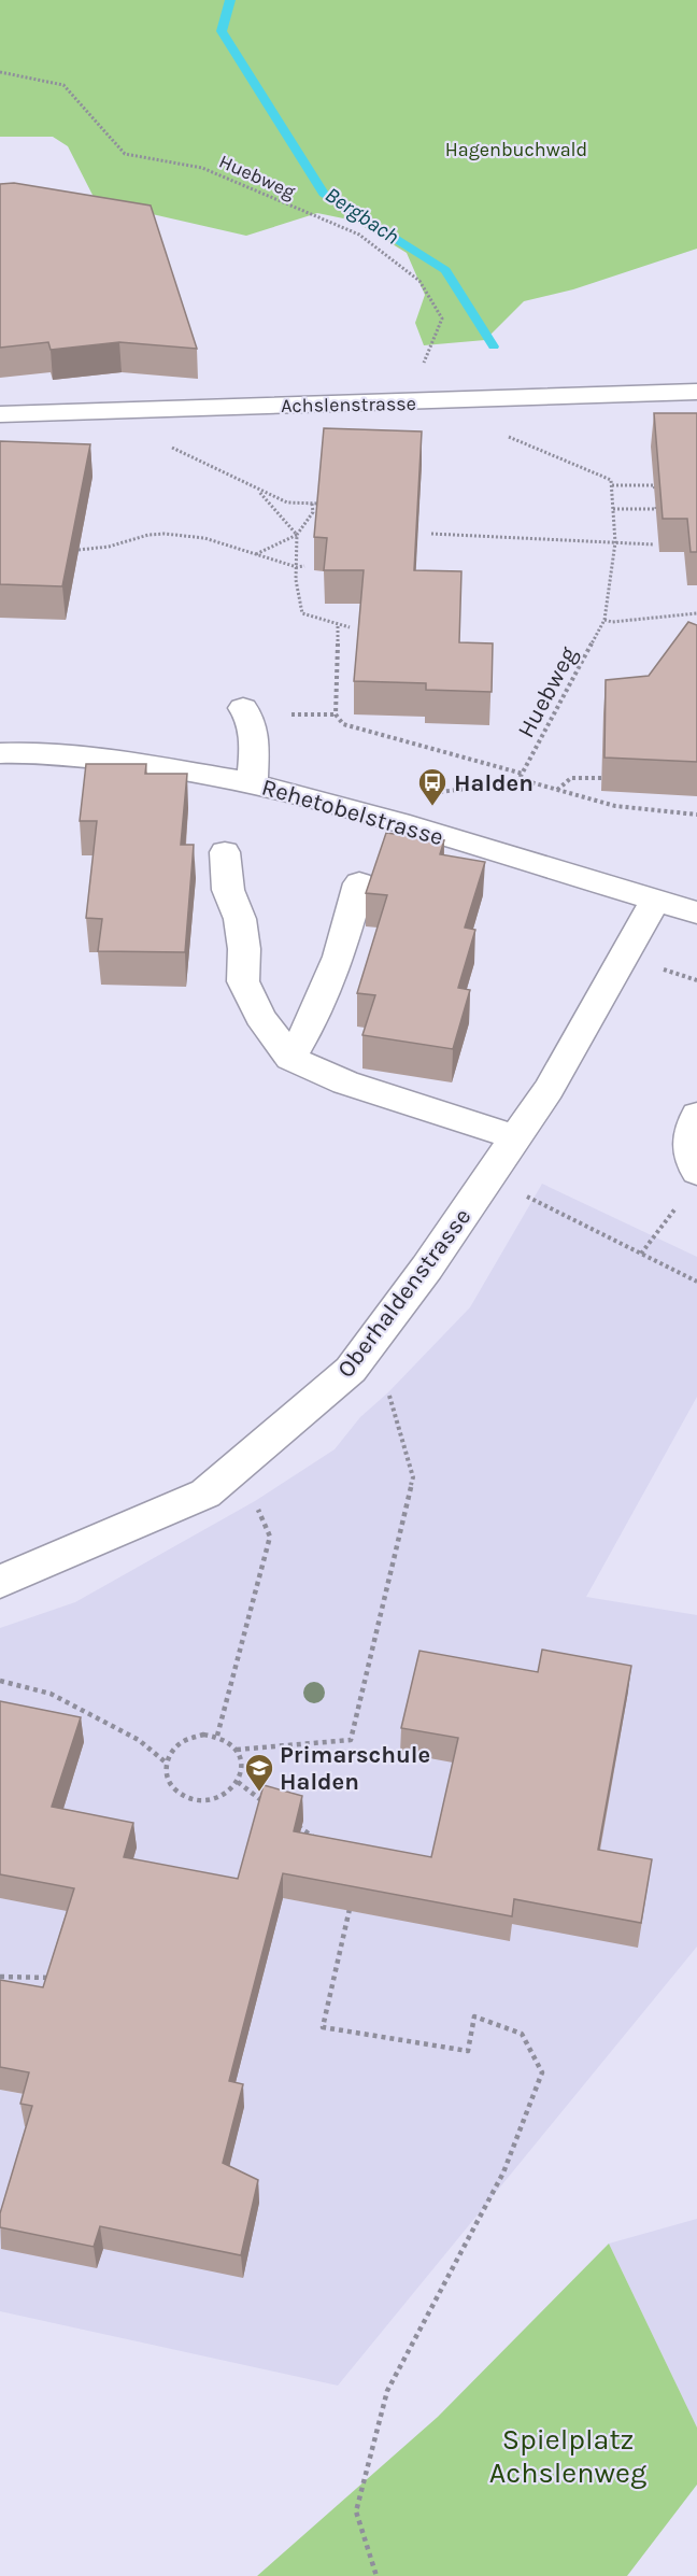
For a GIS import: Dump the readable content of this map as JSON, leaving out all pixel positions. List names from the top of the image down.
{
  "streets": {
    "street": ["Achslenstrasse", "Rehetobelstrasse", "Oberhaldenstrasse"],
    "path": ["Huebweg"]
  },
  "crossings": [
    ["Rehetobelstrasse", "Oberhaldenstrasse"]
  ],
  "water": ["Bergbach"],
  "parks": ["Hagenbuchwald", "Spielplatz Achslenweg"],
  "places": {
    "bus stop": ["Halden"],
    "school or university": ["Primarschule Halden"]
  }
}
